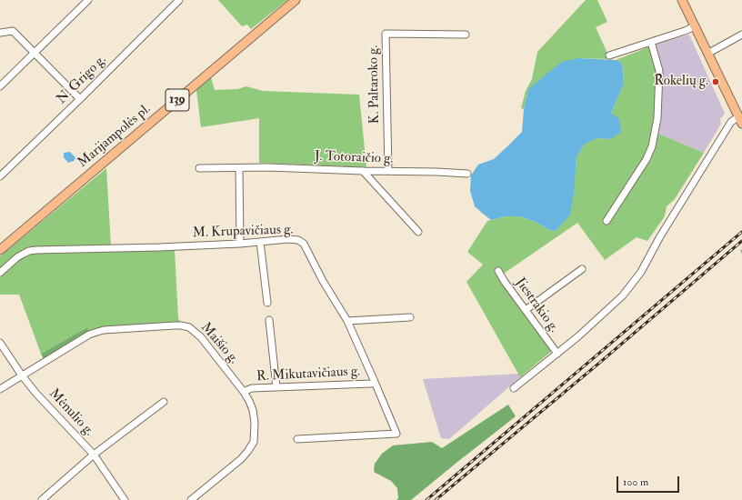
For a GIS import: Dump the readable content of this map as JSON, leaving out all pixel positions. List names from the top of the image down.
{
  "streets": {
    "main road": ["139", "Marijampolės pl."],
    "street": [
      "N. Grigo g.",
      "K. Paltaroko g.",
      "J. Totoraičio g.",
      "M. Krupavičiaus g.",
      "Jiestrakio g.",
      "Maišio g.",
      "R. Mikutavičiaus g.",
      "Mėnulio g."
    ]
  },
  "crossings": [
    ["K. Paltaroko g.", "J. Totoraičio g."],
    ["M. Krupavičiaus g.", "R. Mikutavičiaus g."],
    ["Maišio g.", "R. Mikutavičiaus g."],
    ["Maišio g.", "Mėnulio g."]
  ],
  "places": ["Rokelių g."],
  "scale_bar": "100 m"
}
